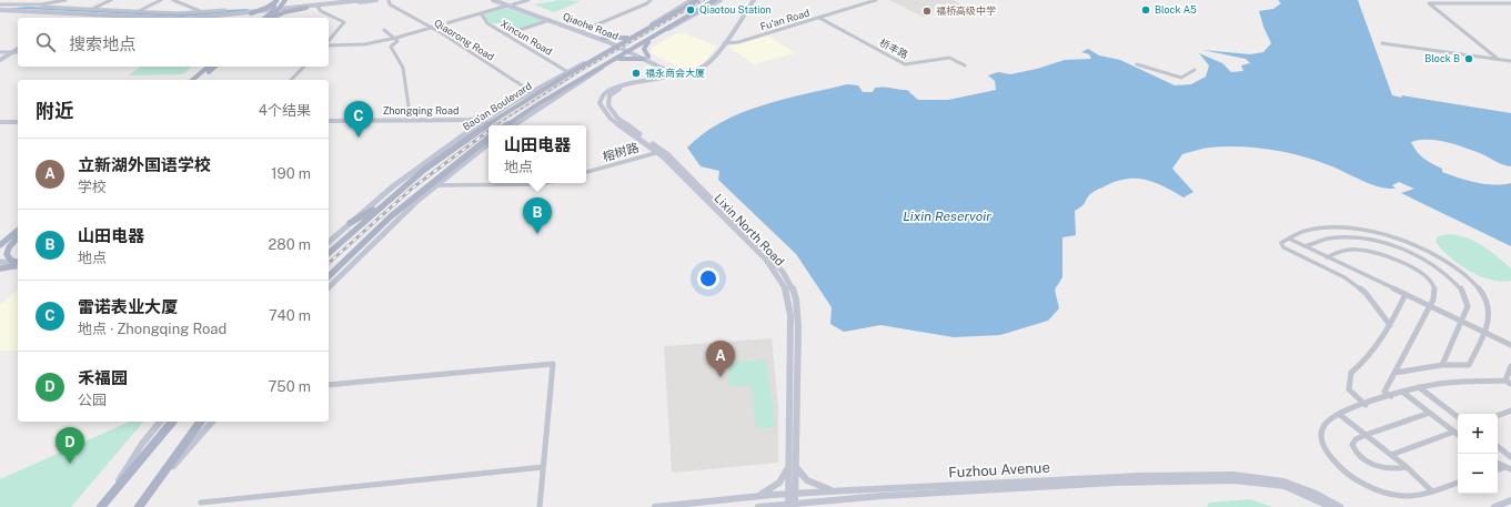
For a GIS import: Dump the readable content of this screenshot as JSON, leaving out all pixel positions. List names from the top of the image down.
{
  "streets": {
    "main road": [
      "Qiaohe Road",
      "Bao'an Boulevard",
      "Zhongqing Road",
      "Lixin North Road",
      "Fuzhou Avenue"
    ],
    "street": [
      "Fu'an Road",
      "Xincun Road",
      "Qiaorong Road",
      "桥丰路",
      "榕树路"
    ]
  },
  "crossings": [
    ["Fu'an Road", "桥丰路"],
    ["Qiaohe Road", "Bao'an Boulevard"],
    ["Qiaohe Road", "Lixin North Road"],
    ["榕树路", "Lixin North Road"],
    ["Lixin North Road", "Fuzhou Avenue"]
  ],
  "water": ["Lixin Reservoir"],
  "places": [
    "Qiaotou Station",
    "Block A5",
    "福桥高级中学",
    "Block B",
    "福永商会大厦"
  ],
  "page": {
    "search": "搜索地点",
    "heading": ["附近", "4个结果"],
    "pins": [
      "C",
      "B",
      "A",
      "D"
    ],
    "popup": ["山田电器", "地点"],
    "list": [
      {
        "mark": "A",
        "name": "立新湖外国语学校",
        "note": "学校",
        "value": "190 m"
      },
      {
        "mark": "B",
        "name": "山田电器",
        "note": "地点",
        "value": "280 m"
      },
      {
        "mark": "C",
        "name": "雷诺表业大厦",
        "note": "地点 · Zhongqing Road",
        "value": "740 m"
      },
      {
        "mark": "D",
        "name": "禾福园",
        "note": "公园",
        "value": "750 m"
      }
    ],
    "map_buttons": ["+", "−"]
  }
}
